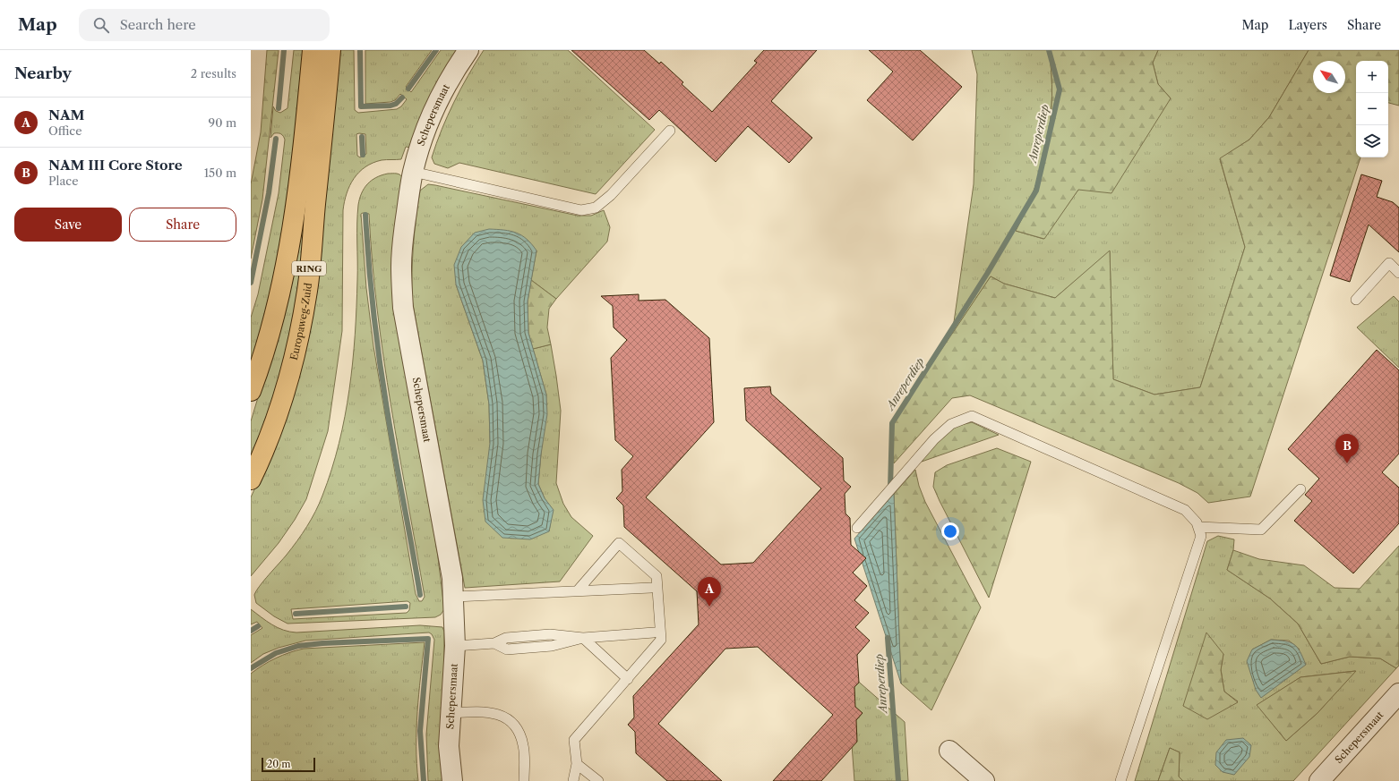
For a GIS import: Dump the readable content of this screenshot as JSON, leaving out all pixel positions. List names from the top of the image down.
{
  "streets": {
    "main road": ["RING", "Europaweg-Zuid"],
    "street": ["Schepersmaat"]
  },
  "water": ["Anreperdiep"],
  "scale_bar": "20 m",
  "north": "top left",
  "page": {
    "header": "Map",
    "search": "Search here",
    "nav": ["Map", "Layers", "Share"],
    "heading": ["Nearby", "2 results"],
    "map_buttons": ["+", "−"],
    "list": [
      {
        "mark": "A",
        "name": "NAM",
        "note": "Office",
        "value": "90 m"
      },
      {
        "mark": "B",
        "name": "NAM III Core Store",
        "note": "Place",
        "value": "150 m"
      }
    ],
    "buttons": ["Save", "Share"],
    "pins": ["B", "A"],
    "scale": "20 m"
  }
}
